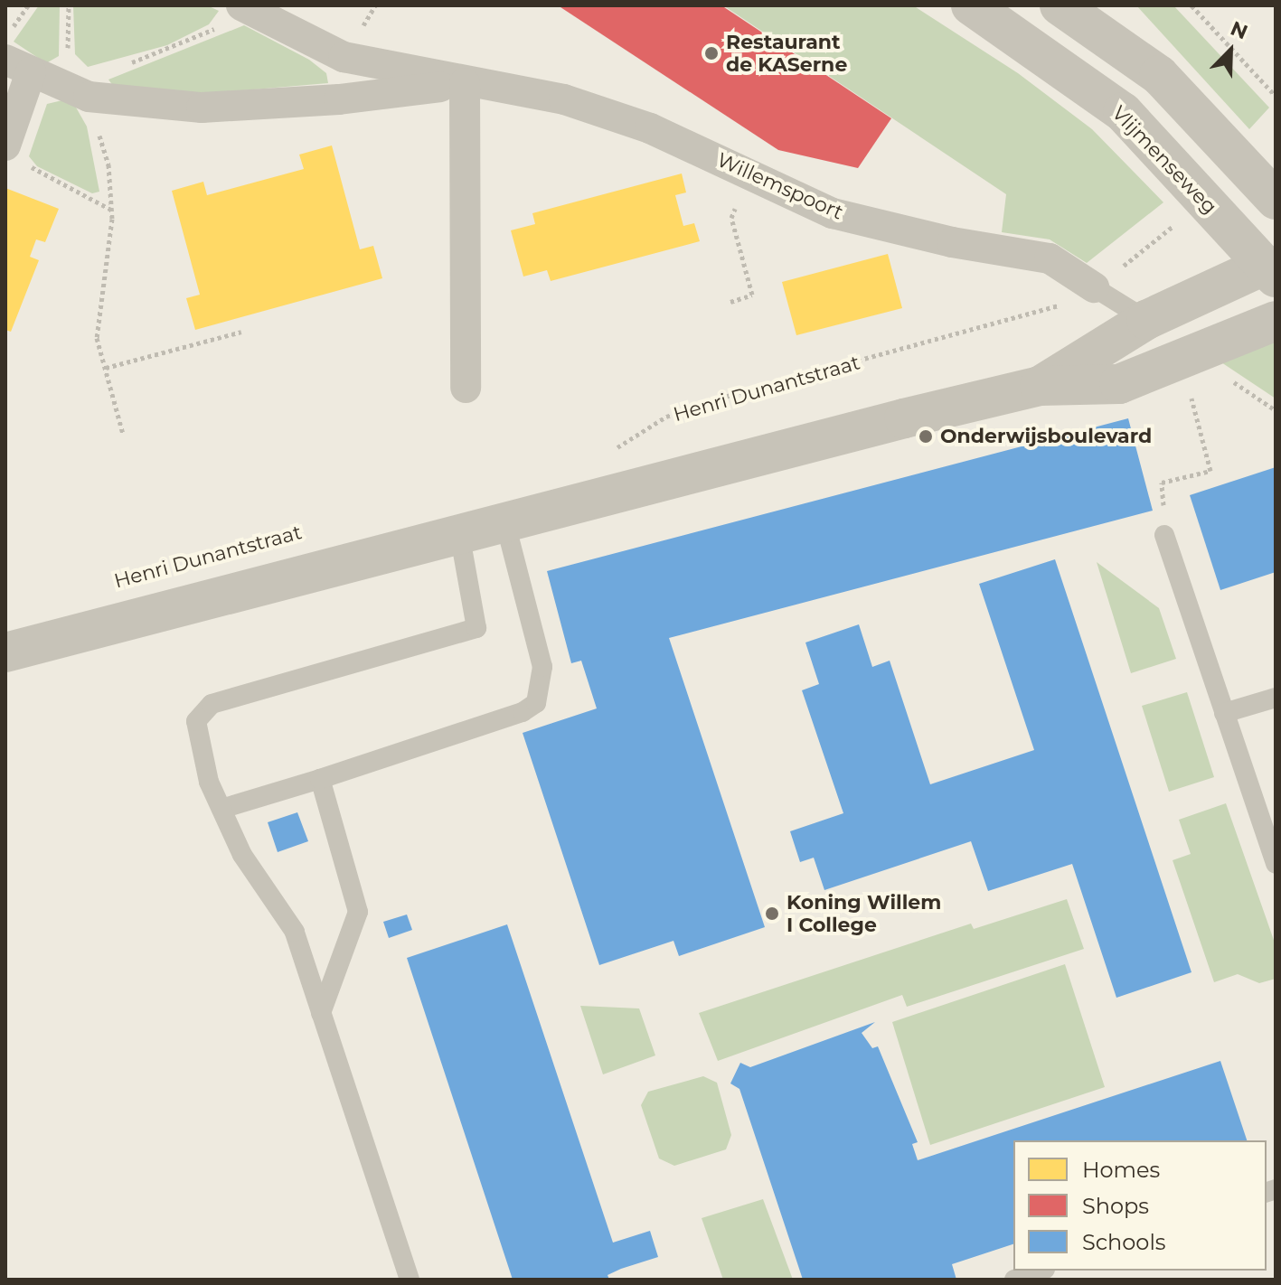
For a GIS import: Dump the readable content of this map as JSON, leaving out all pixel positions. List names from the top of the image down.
{
  "streets": {
    "street": ["Vlijmenseweg", "Willemspoort", "Henri Dunantstraat"]
  },
  "crossings": [
    ["Vlijmenseweg", "Henri Dunantstraat"],
    ["Willemspoort", "Henri Dunantstraat"]
  ],
  "places": ["Restaurant de KASerne", "Onderwijsboulevard", "Koning Willem I College"],
  "legend": ["Homes", "Shops", "Schools"],
  "north": "top right"
}
